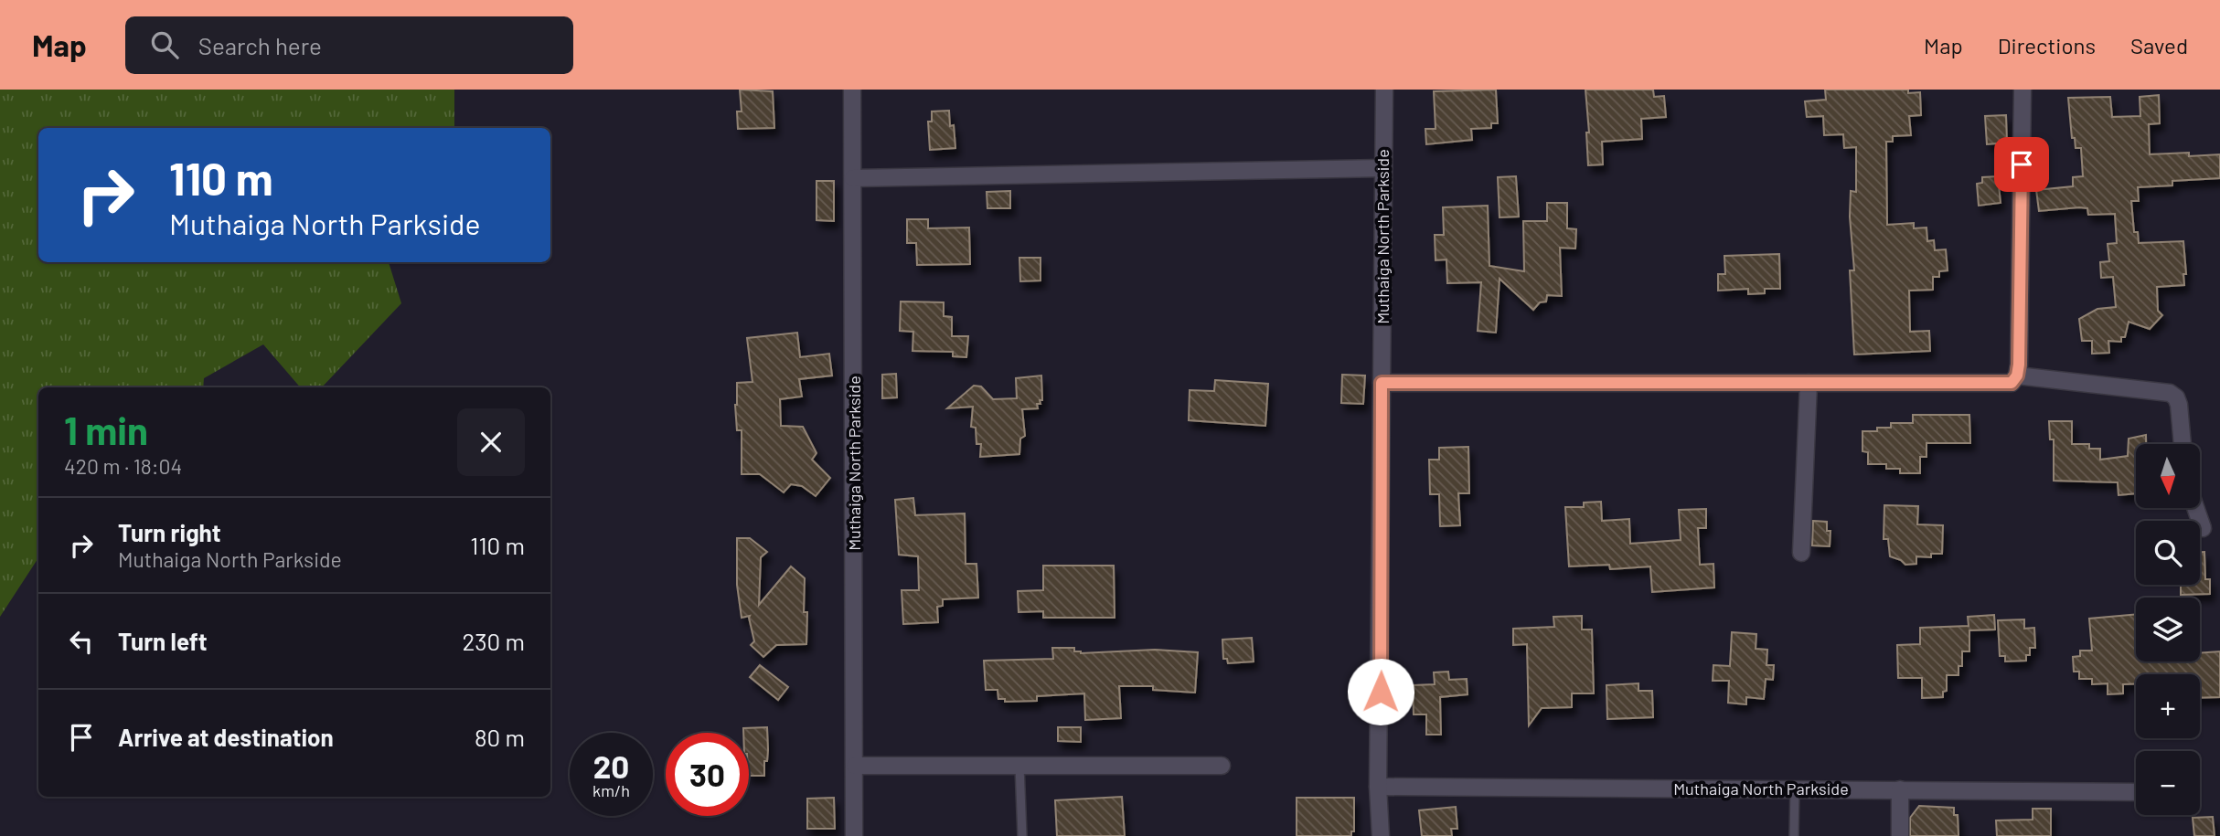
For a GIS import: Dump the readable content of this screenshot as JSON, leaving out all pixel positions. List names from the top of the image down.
{
  "streets": {
    "street": ["Muthaiga North Parkside"]
  },
  "north": "bottom",
  "page": {
    "header": "Map",
    "search": "Search here",
    "nav": ["Map", "Directions", "Saved"],
    "turn": ["110 m", "Muthaiga North Parkside"],
    "heading": ["1 min", "420 m · 18:04"],
    "map_buttons": ["+", "−"],
    "list": [
      {
        "name": "Turn right",
        "note": "Muthaiga North Parkside",
        "value": "110 m"
      },
      {
        "name": "Turn left",
        "value": "230 m"
      },
      {
        "name": "Arrive at destination",
        "value": "80 m"
      }
    ],
    "speed": "20 km/h",
    "limit": "30"
  }
}
